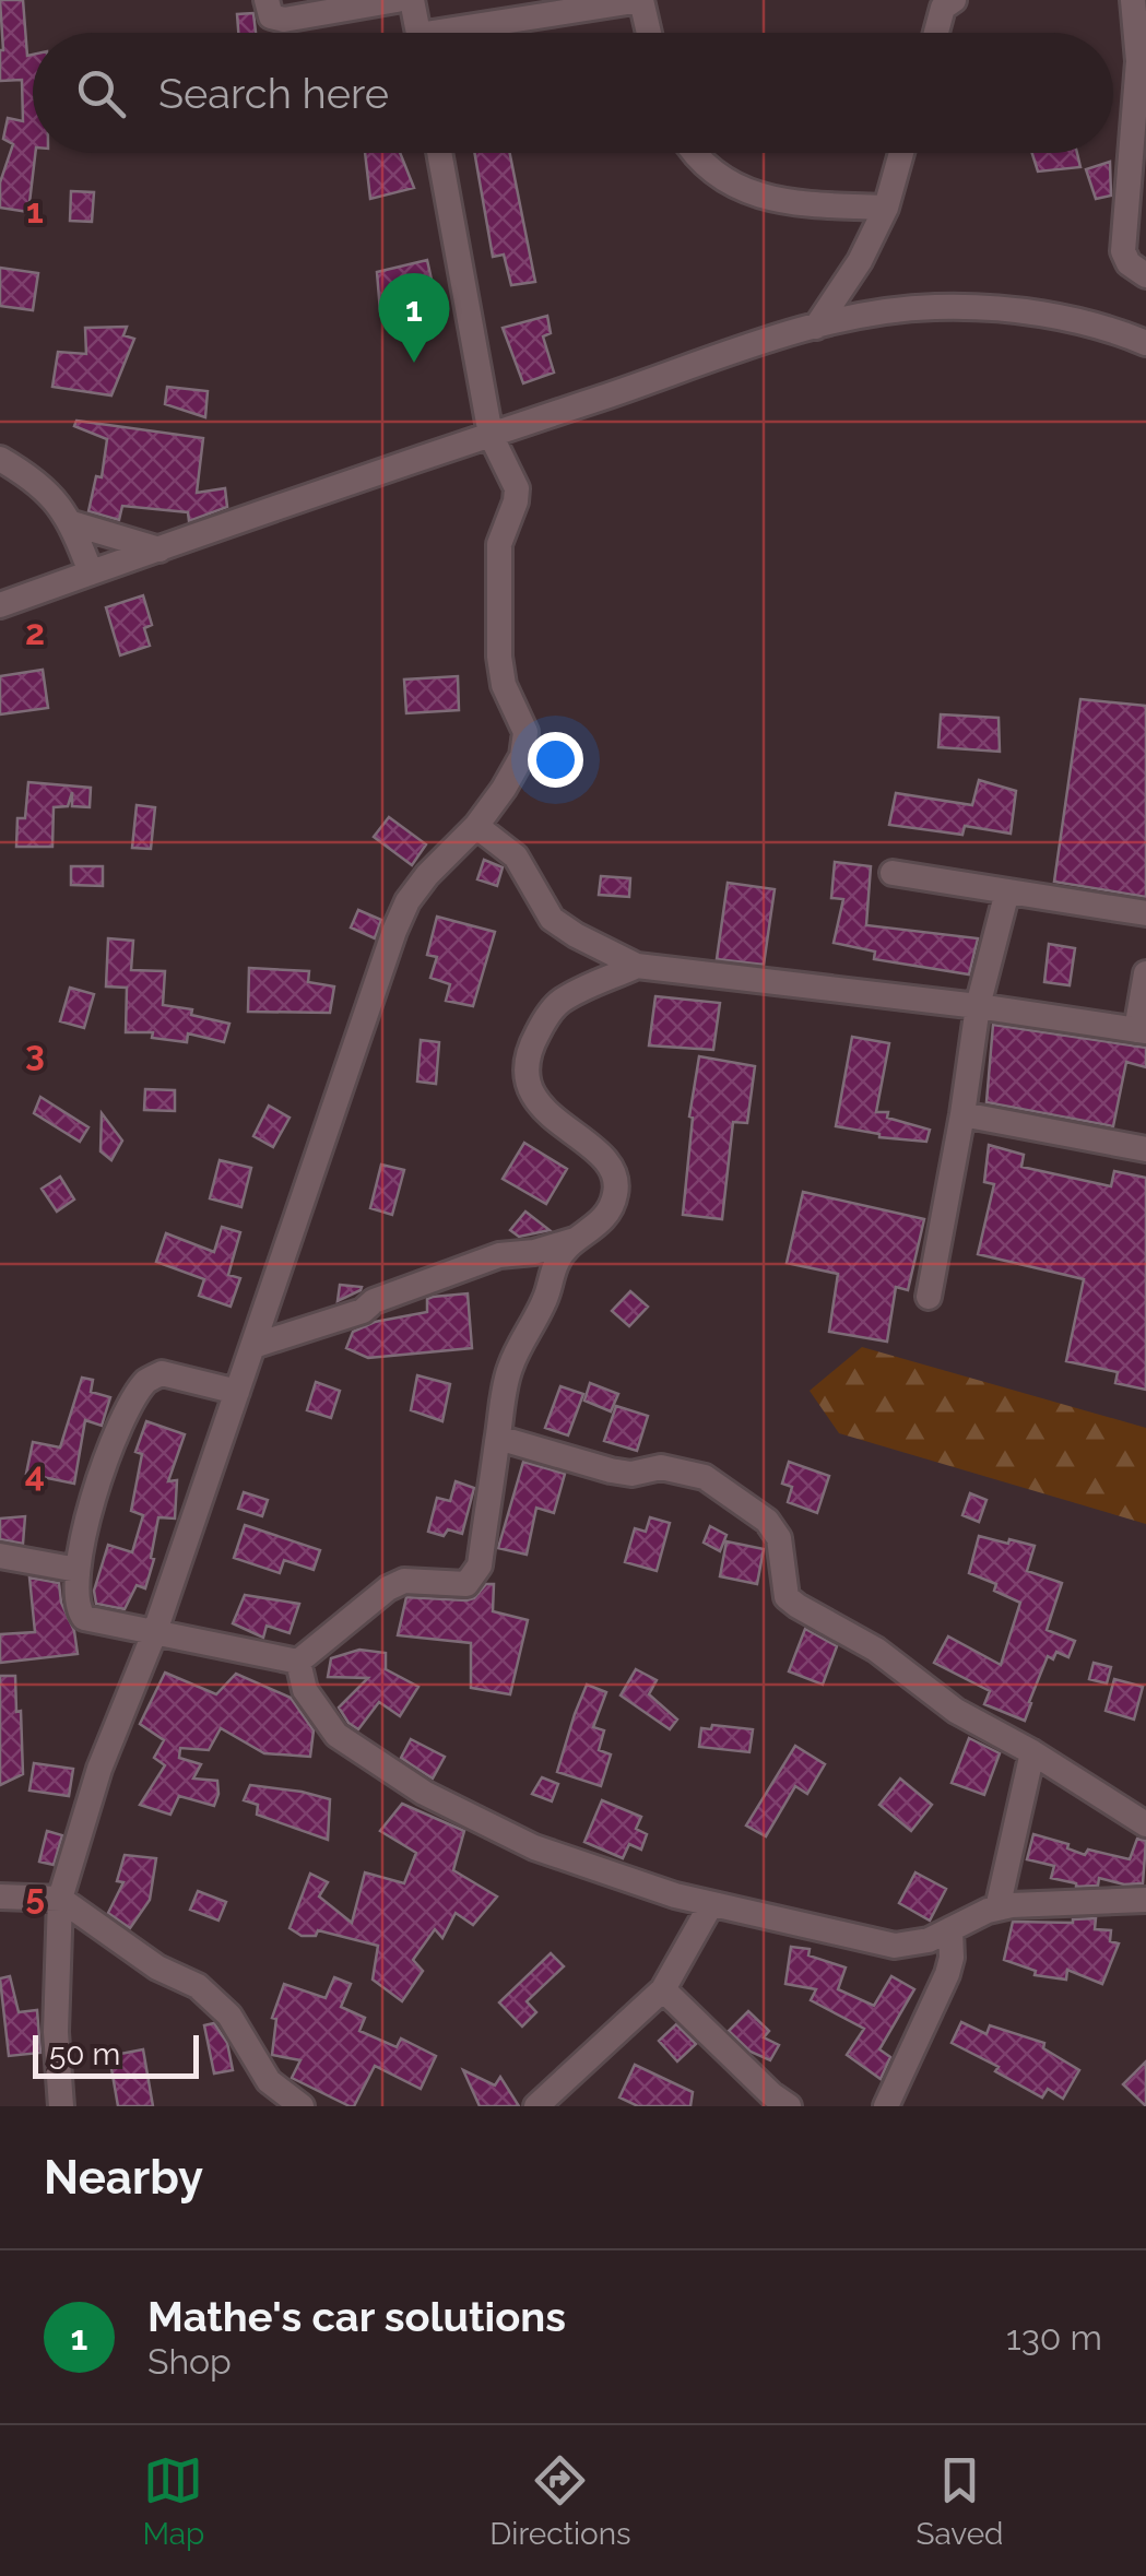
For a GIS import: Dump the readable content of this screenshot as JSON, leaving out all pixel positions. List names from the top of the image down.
{
  "scale_bar": "50 m",
  "page": {
    "search": "Search here",
    "pins": "1",
    "scale": "50 m",
    "heading": "Nearby",
    "list": [
      {
        "mark": "1",
        "name": "Mathe's car solutions",
        "note": "Shop",
        "value": "130 m"
      }
    ],
    "nav": ["Map", "Directions", "Saved"]
  },
  "grid": {
    "rows": [
      "1",
      "2",
      "3",
      "4",
      "5"
    ]
  }
}
